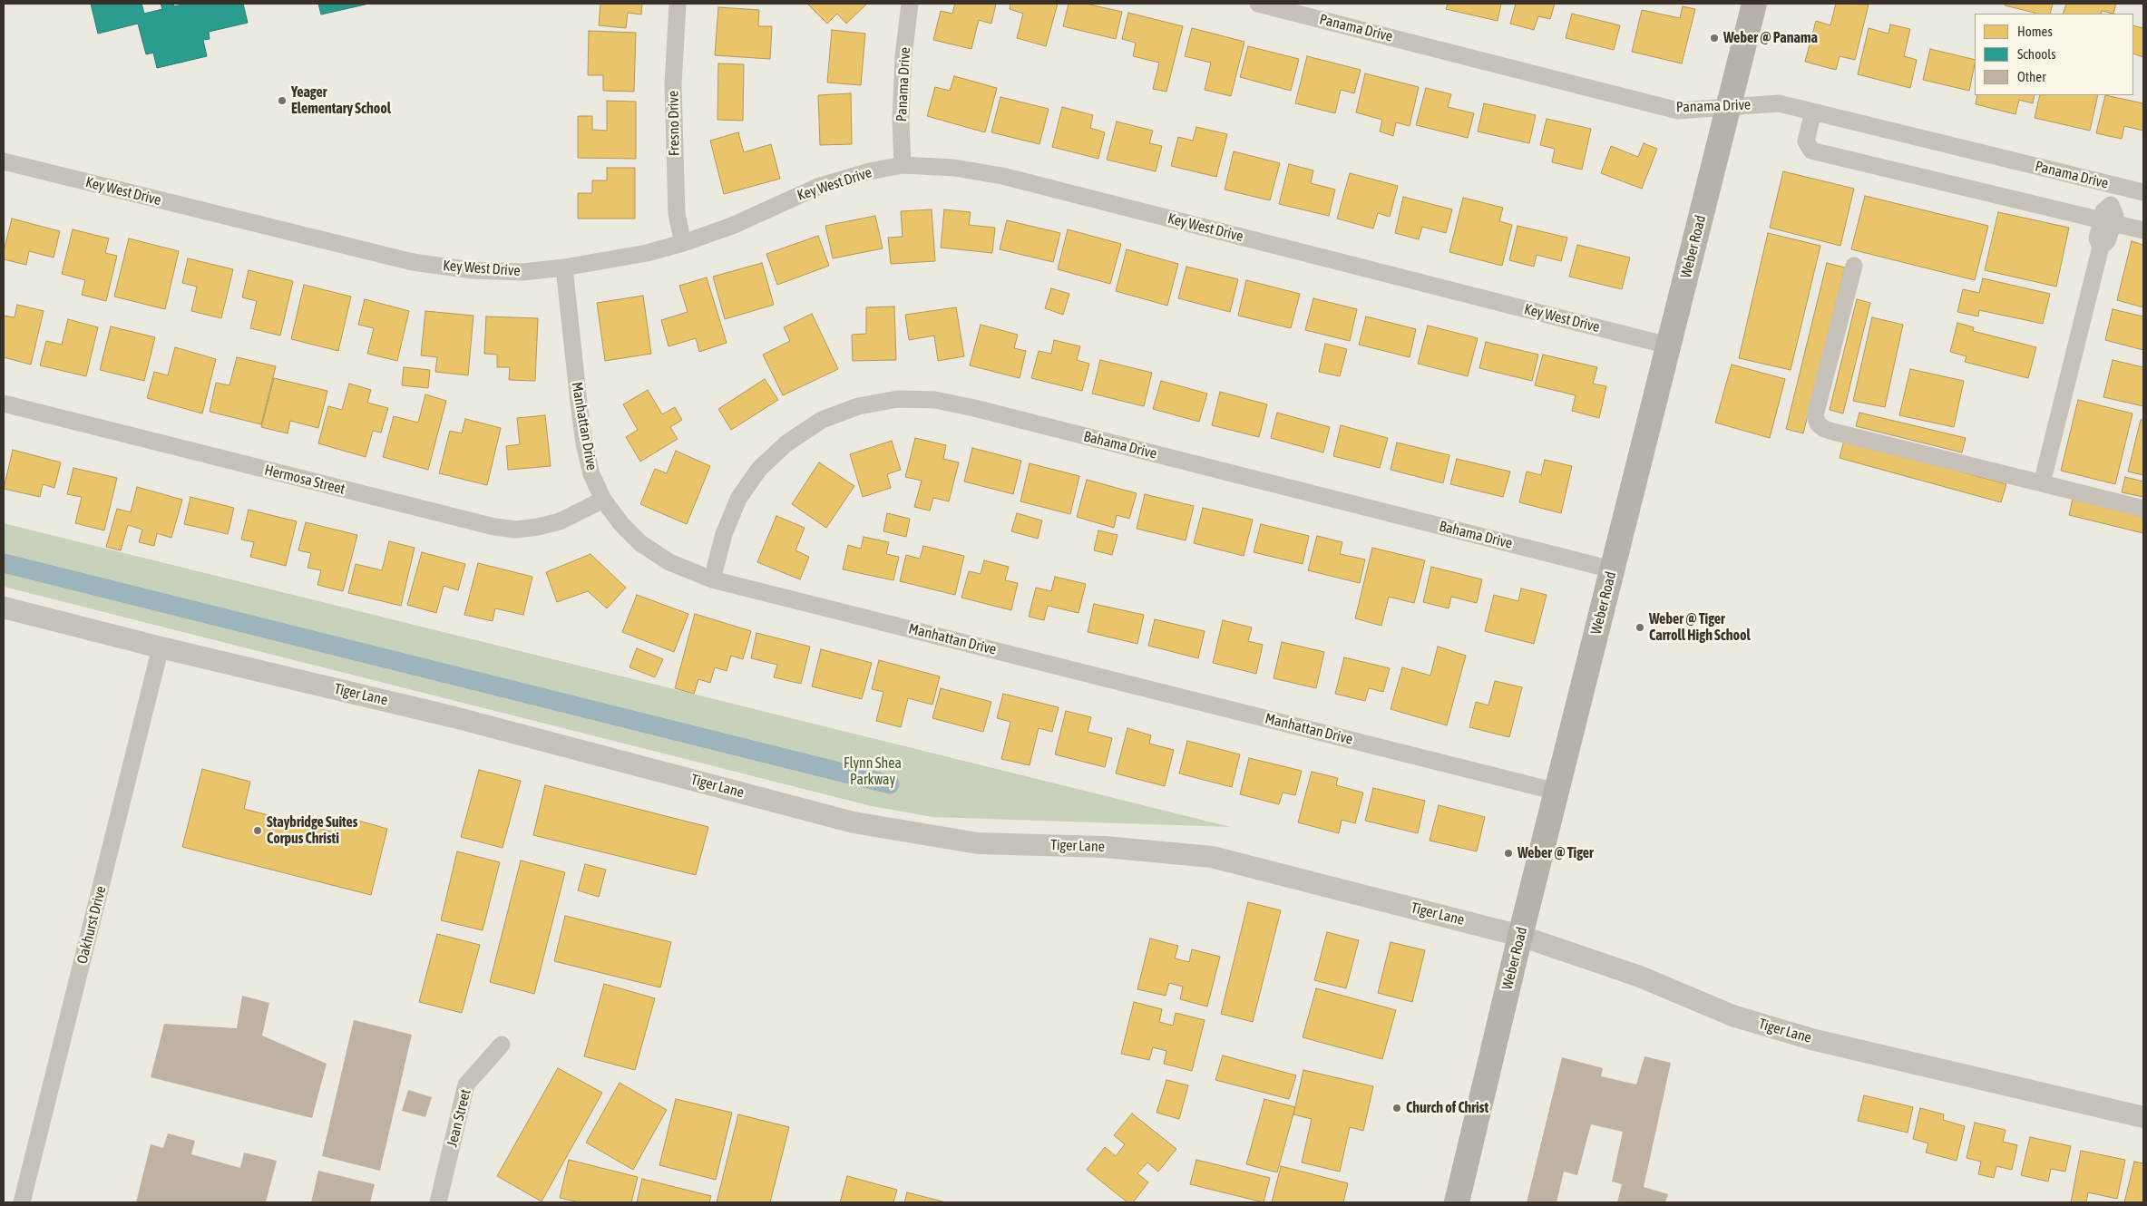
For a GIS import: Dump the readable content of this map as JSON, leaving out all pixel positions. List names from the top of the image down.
{
  "streets": {
    "main road": ["Weber Road"],
    "street": [
      "Panama Drive",
      "Fresno Drive",
      "Key West Drive",
      "Manhattan Drive",
      "Bahama Drive",
      "Hermosa Street",
      "Tiger Lane",
      "Oakhurst Drive",
      "Jean Street"
    ]
  },
  "crossings": [
    ["Panama Drive", "Key West Drive"],
    ["Panama Drive", "Weber Road"],
    ["Fresno Drive", "Key West Drive"],
    ["Key West Drive", "Weber Road"],
    ["Key West Drive", "Manhattan Drive"],
    ["Weber Road", "Manhattan Drive"],
    ["Weber Road", "Bahama Drive"],
    ["Weber Road", "Tiger Lane"],
    ["Manhattan Drive", "Bahama Drive"],
    ["Manhattan Drive", "Hermosa Street"],
    ["Tiger Lane", "Oakhurst Drive"]
  ],
  "parks": ["Flynn Shea Parkway"],
  "places": [
    "Weber @ Panama",
    "Yeager Elementary School",
    "Weber @ Tiger Carroll High School",
    "Staybridge Suites Corpus Christi",
    "Weber @ Tiger",
    "Church of Christ"
  ],
  "legend": ["Homes", "Schools", "Other"]
}
